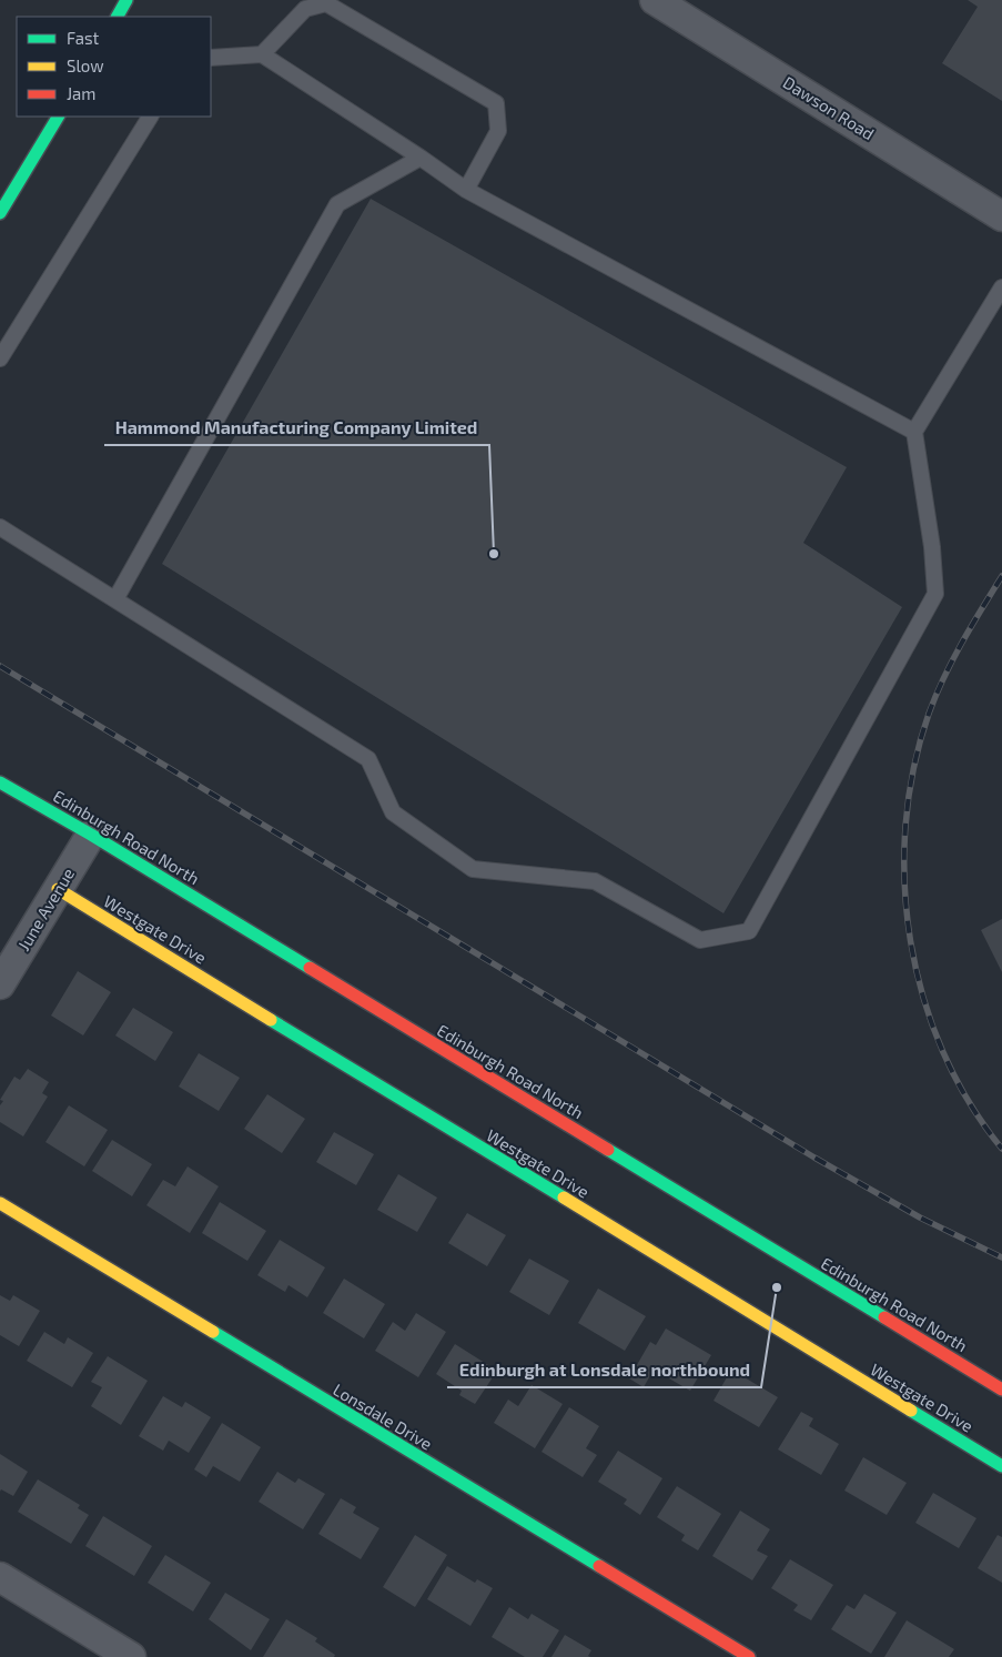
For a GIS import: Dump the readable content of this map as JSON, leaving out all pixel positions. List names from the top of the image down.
{
  "streets": {
    "street": [
      "Dawson Road",
      "Edinburgh Road North",
      "June Avenue",
      "Westgate Drive",
      "Lonsdale Drive"
    ]
  },
  "crossings": [
    ["Edinburgh Road North", "June Avenue"],
    ["June Avenue", "Westgate Drive"]
  ],
  "places": ["Hammond Manufacturing Company Limited", "Edinburgh at Lonsdale northbound"],
  "legend": ["Fast", "Slow", "Jam"]
}
